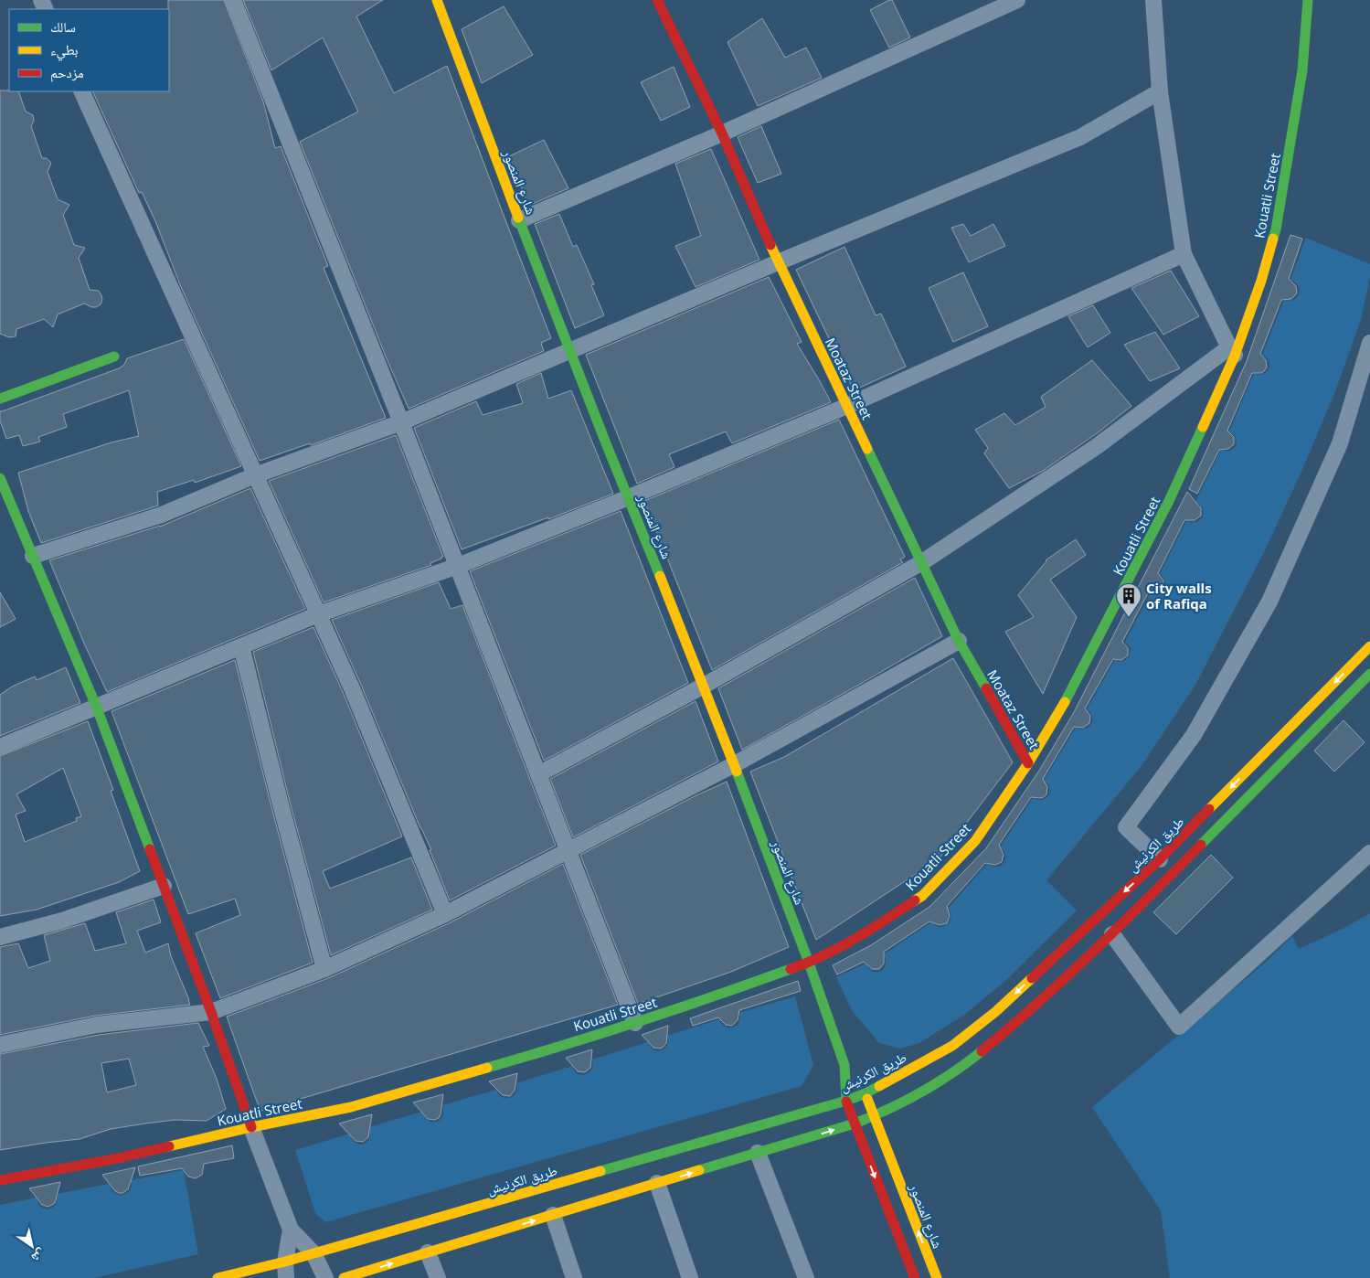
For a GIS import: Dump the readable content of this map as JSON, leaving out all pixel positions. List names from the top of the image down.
{
  "streets": {
    "street": [
      "شارع المنصور",
      "Kouatli Street",
      "Moataz Street",
      "طريق الكرنيش"
    ]
  },
  "crossings": [
    ["شارع المنصور", "Kouatli Street"],
    ["شارع المنصور", "طريق الكرنيش"],
    ["Kouatli Street", "Moataz Street"]
  ],
  "places": {
    "building": ["City walls of Rafiqa"]
  },
  "legend": ["سالك", "بطيء", "مزدحم"],
  "north": "bottom right"
}
